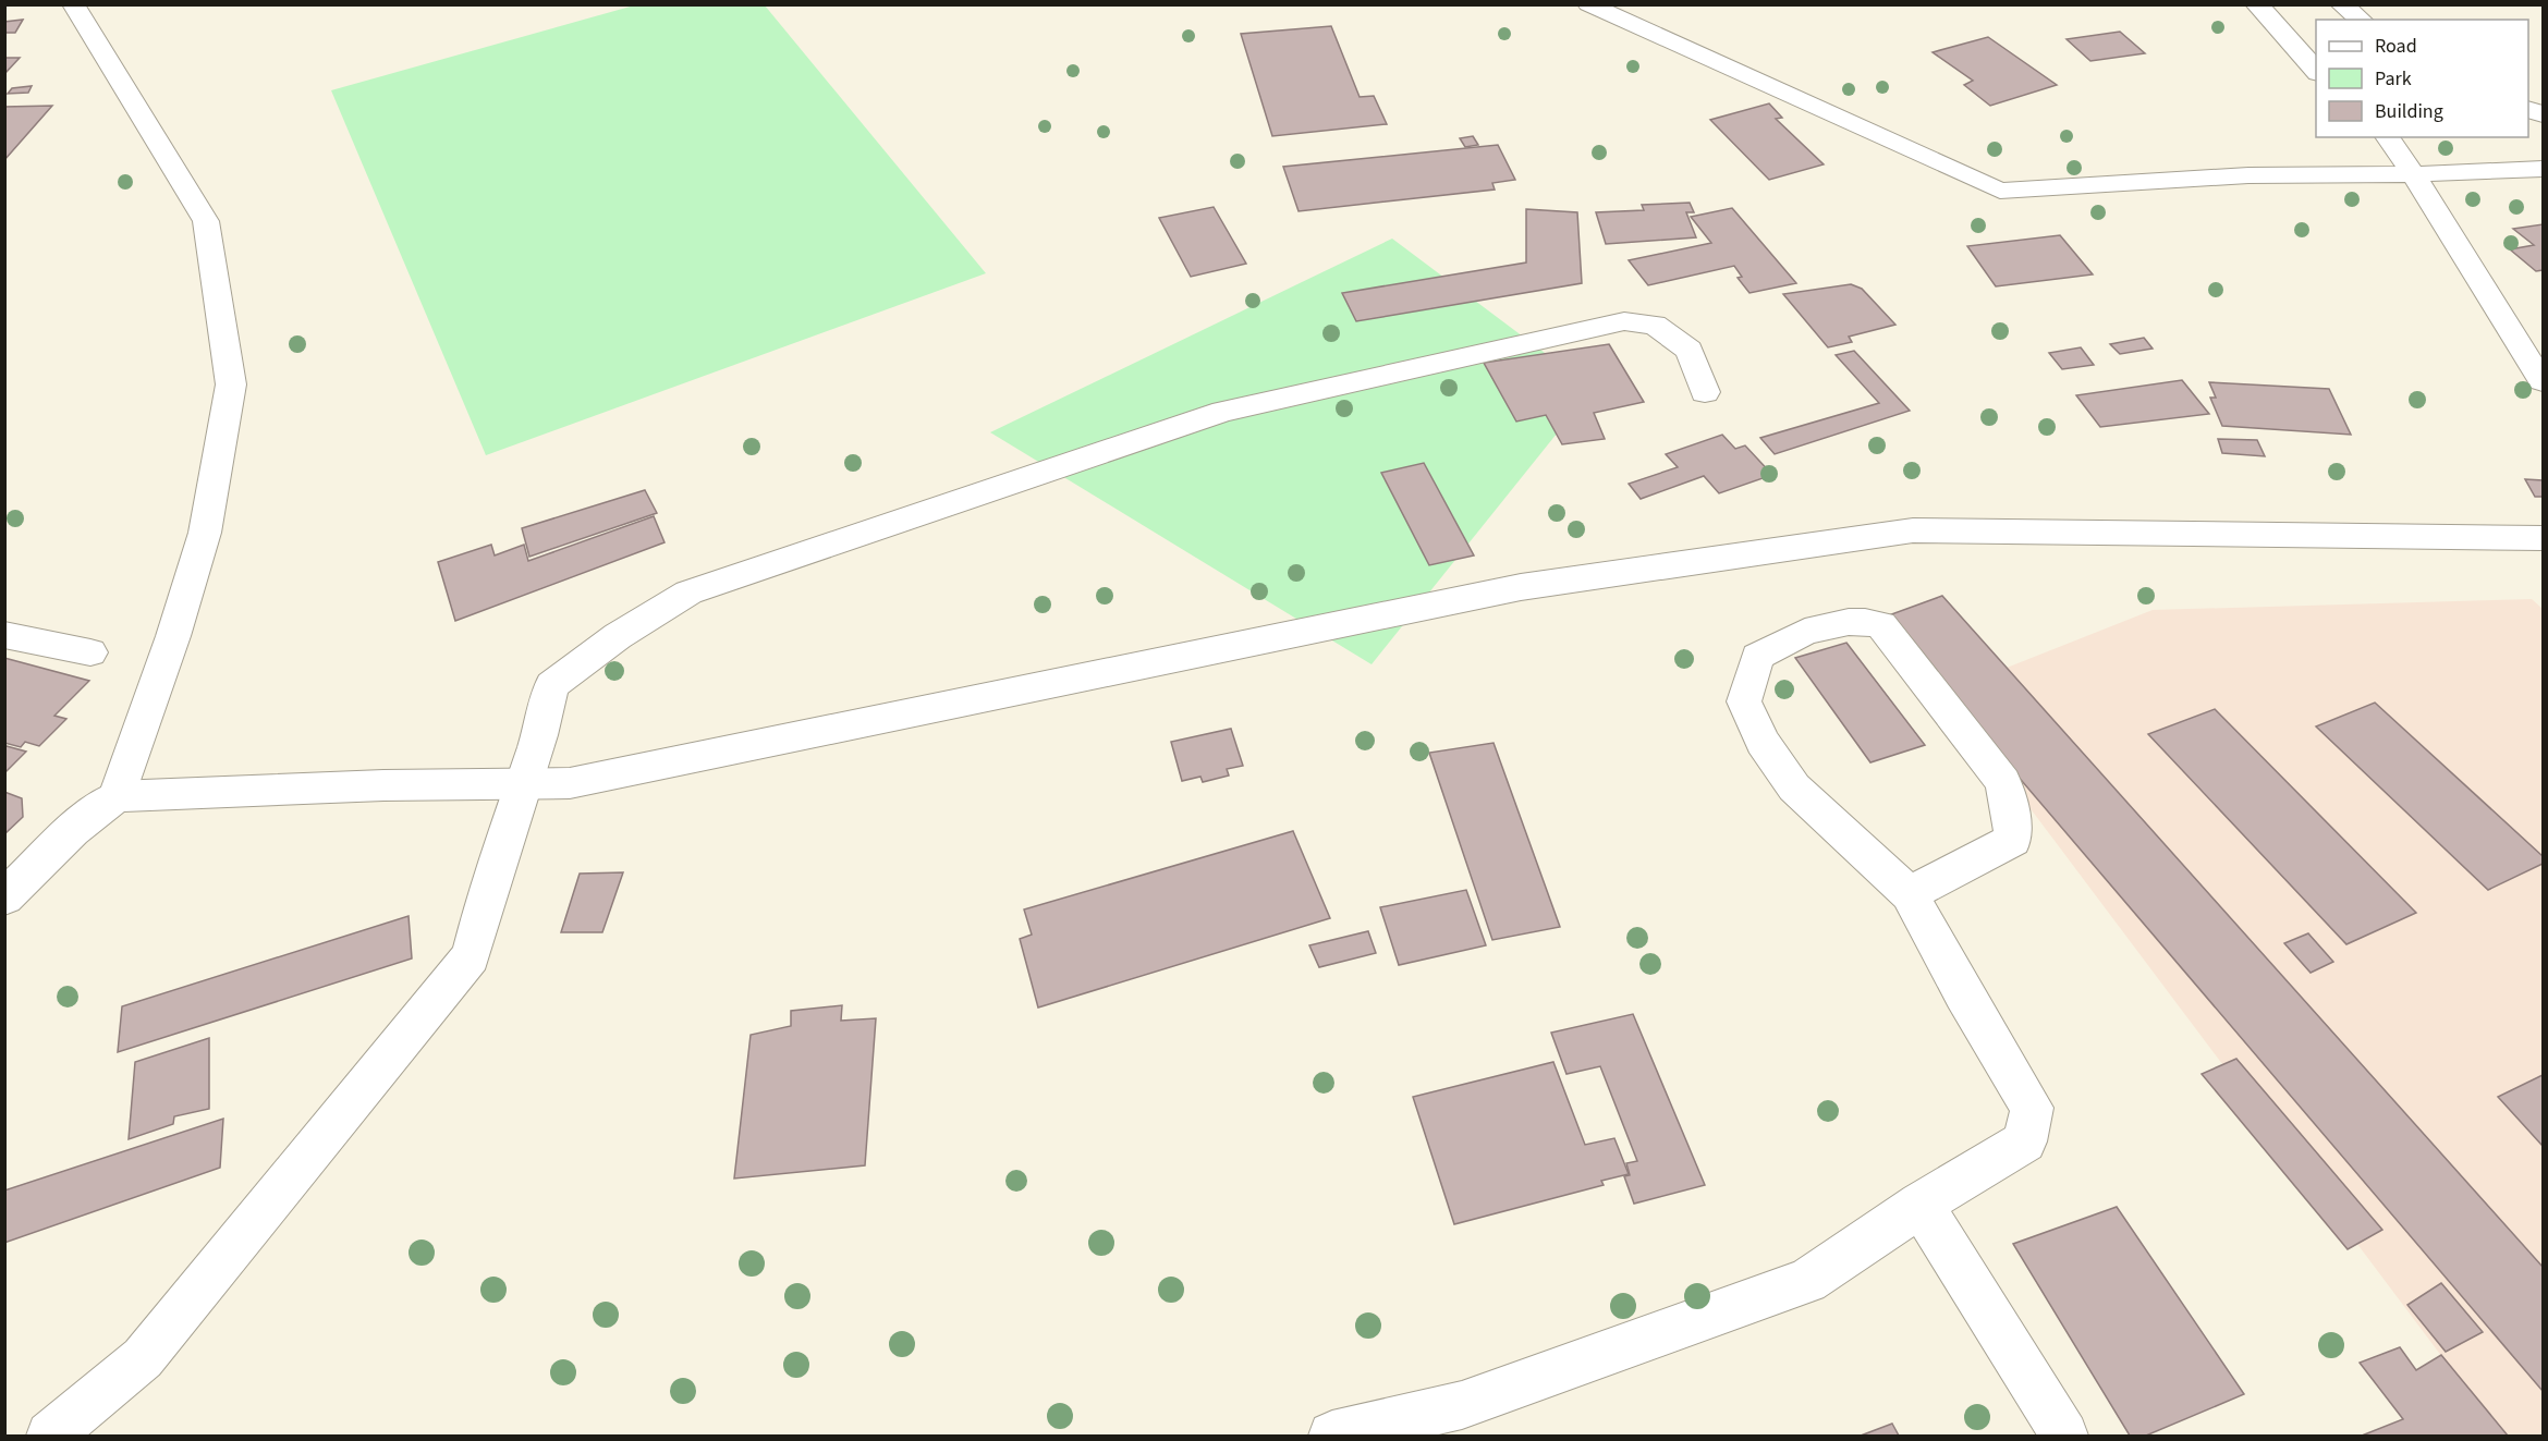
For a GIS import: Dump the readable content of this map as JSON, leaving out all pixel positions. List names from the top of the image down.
{
  "legend": ["Road", "Park", "Building"]
}
